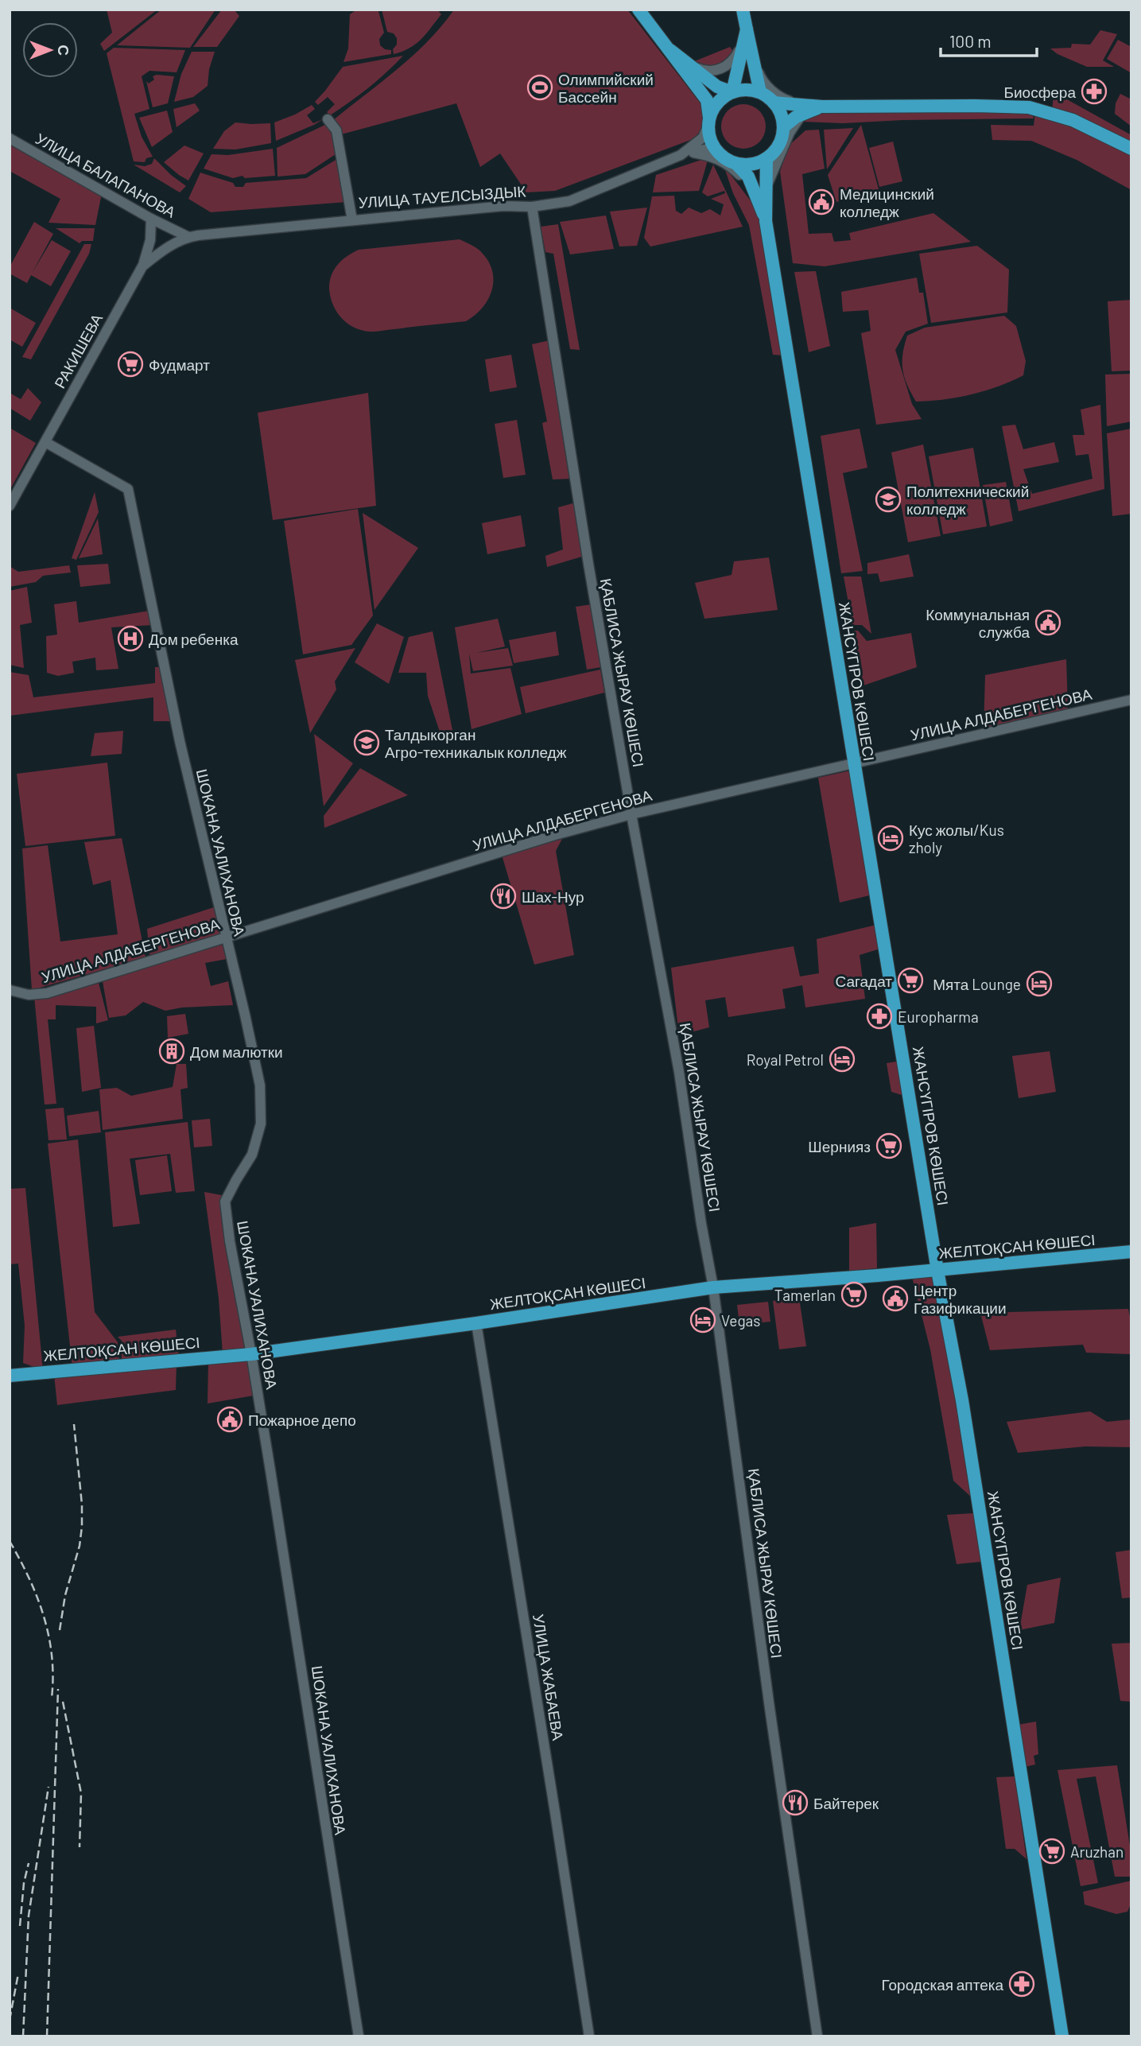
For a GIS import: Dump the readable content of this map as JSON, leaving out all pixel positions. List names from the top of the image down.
{
  "streets": {
    "main road": ["ЖАНСҮГІРОВ КӨШЕСІ", "ЖЕЛТОҚСАН КӨШЕСІ"],
    "street": [
      "УЛИЦА БАЛАПАНОВА",
      "УЛИЦА ТАУЕЛСЫЗДЫК",
      "РАКИШЕВА",
      "ҚАБЛИСА ЖЫРАУ КӨШЕСІ",
      "УЛИЦА АЛДАБЕРГЕНОВА",
      "ШОКАНА УАЛИХАНОВА",
      "УЛИЦА ЖАБАЕВА"
    ]
  },
  "crossings": [
    ["УЛИЦА БАЛАПАНОВА", "УЛИЦА ТАУЕЛСЫЗДЫК"],
    ["УЛИЦА БАЛАПАНОВА", "РАКИШЕВА"],
    ["УЛИЦА ТАУЕЛСЫЗДЫК", "РАКИШЕВА"],
    ["УЛИЦА ТАУЕЛСЫЗДЫК", "ҚАБЛИСА ЖЫРАУ КӨШЕСІ"],
    ["РАКИШЕВА", "ШОКАНА УАЛИХАНОВА"],
    ["ҚАБЛИСА ЖЫРАУ КӨШЕСІ", "УЛИЦА АЛДАБЕРГЕНОВА"],
    ["ҚАБЛИСА ЖЫРАУ КӨШЕСІ", "ЖЕЛТОҚСАН КӨШЕСІ"],
    ["ЖАНСҮГІРОВ КӨШЕСІ", "УЛИЦА АЛДАБЕРГЕНОВА"],
    ["ЖАНСҮГІРОВ КӨШЕСІ", "ЖЕЛТОҚСАН КӨШЕСІ"],
    ["УЛИЦА АЛДАБЕРГЕНОВА", "ШОКАНА УАЛИХАНОВА"],
    ["ШОКАНА УАЛИХАНОВА", "ЖЕЛТОҚСАН КӨШЕСІ"],
    ["ЖЕЛТОҚСАН КӨШЕСІ", "УЛИЦА ЖАБАЕВА"]
  ],
  "places": {
    "sports": ["Олимпийский Бассейн"],
    "pharmacy": ["Биосфера", "Europharma", "Городская аптека"],
    "public building": [
      "Медицинский колледж",
      "Коммунальная служба",
      "Центр Газификации",
      "Пожарное депо"
    ],
    "supermarket": [
      "Фудмарт",
      "Сагадат",
      "Шернияз",
      "Tamerlan",
      "Aruzhan"
    ],
    "school or university": ["Политехнический колледж", "Талдыкорган Агро-техникалык колледж"],
    "hospital": ["Дом ребенка"],
    "hotel": [
      "Кус жолы/Kus zholy",
      "Мята Lounge",
      "Royal Petrol",
      "Vegas"
    ],
    "restaurant": ["Шах-Нур", "Байтерек"],
    "building": ["Дом малютки"]
  },
  "scale_bar": "100 m",
  "north": "right"
}
